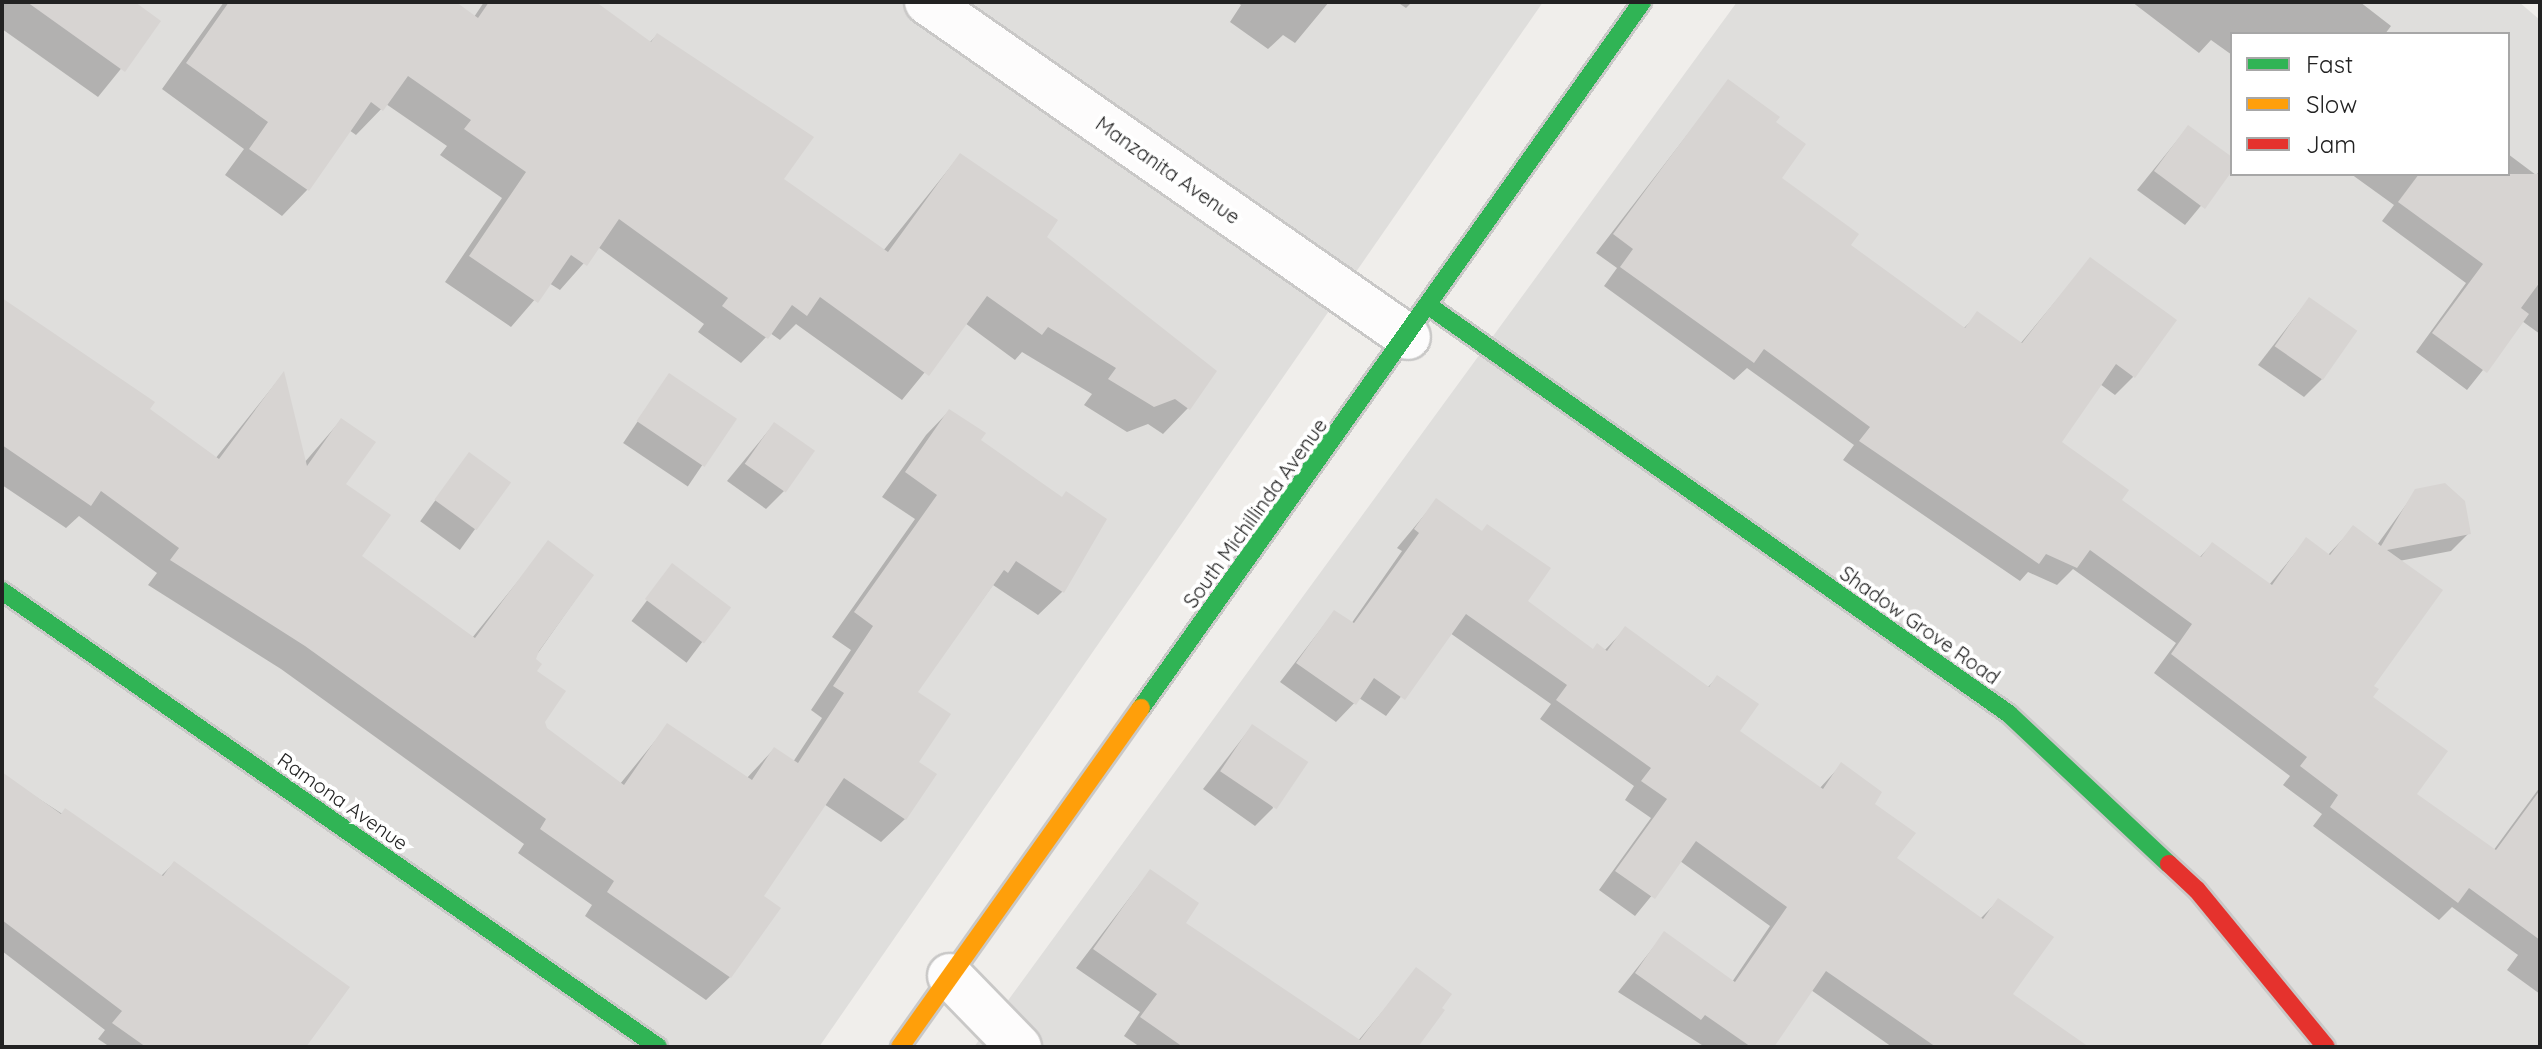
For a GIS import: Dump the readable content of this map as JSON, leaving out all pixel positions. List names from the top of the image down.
{
  "streets": {
    "street": [
      "Manzanita Avenue",
      "South Michillinda Avenue",
      "Shadow Grove Road",
      "Ramona Avenue"
    ]
  },
  "crossings": [
    ["Manzanita Avenue", "South Michillinda Avenue"],
    ["Manzanita Avenue", "Shadow Grove Road"],
    ["South Michillinda Avenue", "Shadow Grove Road"]
  ],
  "legend": ["Fast", "Slow", "Jam"]
}
